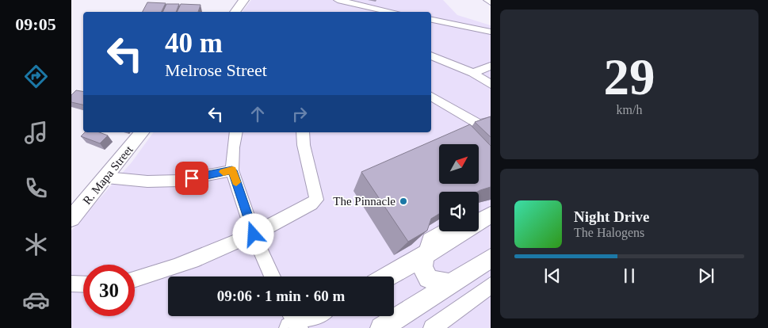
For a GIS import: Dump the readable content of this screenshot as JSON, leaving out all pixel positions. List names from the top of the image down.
{
  "streets": {
    "main road": ["R. Mapa Street"]
  },
  "places": ["The Pinnacle"],
  "north": "top right",
  "page": {
    "tabs": "09:05",
    "tile": ["29", "km/h"],
    "turn": ["40 m", "Melrose Street"],
    "song": ["Night Drive", "The Halogens"],
    "limit": "30",
    "trip": "09:06 · 1 min · 60 m"
  }
}
